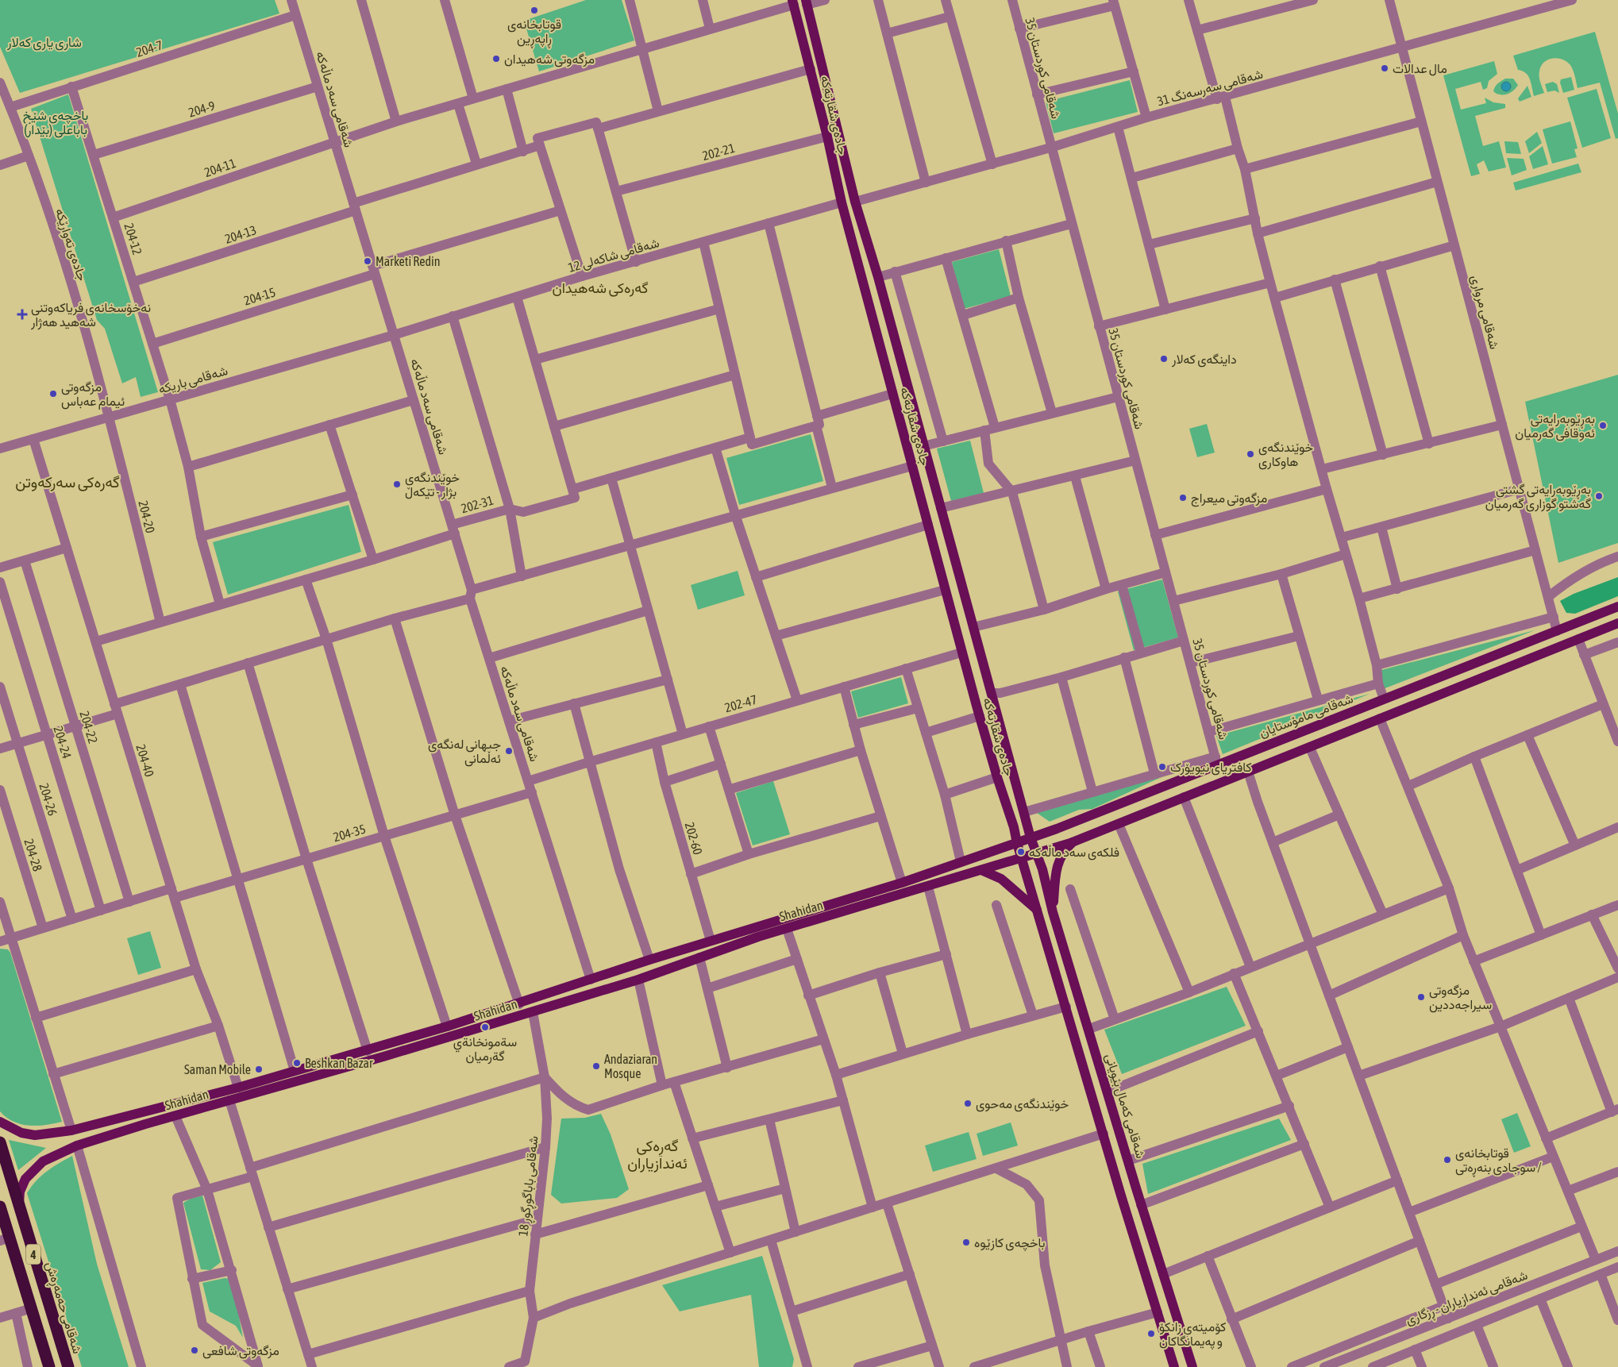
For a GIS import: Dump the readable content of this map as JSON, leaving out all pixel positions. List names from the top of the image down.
{
  "streets": {
    "highway": ["4", "شەقامی حەمەڕەش"],
    "main road": [
      "جادەی شقارتەکە",
      "شەقامی مامۆستایان",
      "Shahidan",
      "شەقامی کەمال بێویانی"
    ],
    "street": [
      "204-7",
      "شەقامی کوردستان 35",
      "شەقامی سەرسەنگ 31",
      "شەقامی سەد ماڵەکە",
      "204-9",
      "202-21",
      "204-11",
      "204-13",
      "204-12",
      "جادەی تەوارێکە",
      "شەقامی شاکەلی 12",
      "204-15",
      "شەقامی مرواری",
      "شەقامی باریکە",
      "202-31",
      "204-20",
      "202-47",
      "204-22",
      "204-24",
      "204-40",
      "204-26",
      "204-35",
      "202-60",
      "204-28",
      "شەقامی باباگوڕگوڕ 18",
      "شەقامی ئەندازیاران - ڕزگاری"
    ]
  },
  "crossings": [
    ["204-7", "شەقامی سەد ماڵەکە"],
    ["204-7", "204-12"],
    ["204-7", "جادەی تەوارێکە"],
    ["شەقامی کوردستان 35", "شەقامی سەرسەنگ 31"],
    ["شەقامی کوردستان 35", "شەقامی مامۆستایان"],
    ["شەقامی سەرسەنگ 31", "جادەی شقارتەکە"],
    ["شەقامی سەرسەنگ 31", "شەقامی مرواری"],
    ["شەقامی سەد ماڵەکە", "204-9"],
    ["شەقامی سەد ماڵەکە", "204-11"],
    ["شەقامی سەد ماڵەکە", "204-13"],
    ["شەقامی سەد ماڵەکە", "شەقامی شاکەلی 12"],
    ["شەقامی سەد ماڵەکە", "204-15"],
    ["شەقامی سەد ماڵەکە", "شەقامی باریکە"],
    ["شەقامی سەد ماڵەکە", "202-31"],
    ["شەقامی سەد ماڵەکە", "202-47"],
    ["شەقامی سەد ماڵەکە", "204-35"],
    ["204-9", "204-12"],
    ["جادەی شقارتەکە", "202-21"],
    ["جادەی شقارتەکە", "204-11"],
    ["جادەی شقارتەکە", "شەقامی شاکەلی 12"],
    ["جادەی شقارتەکە", "202-47"],
    ["جادەی شقارتەکە", "شەقامی مامۆستایان"],
    ["جادەی شقارتەکە", "Shahidan"],
    ["جادەی شقارتەکە", "شەقامی کەمال بێویانی"],
    ["204-11", "204-12"],
    ["204-13", "204-12"],
    ["204-12", "204-15"],
    ["204-12", "شەقامی باریکە"],
    ["204-12", "202-31"],
    ["جادەی تەوارێکە", "شەقامی باریکە"],
    ["جادەی تەوارێکە", "204-20"],
    ["شەقامی شاکەلی 12", "شەقامی باریکە"],
    ["شەقامی مرواری", "شەقامی مامۆستایان"],
    ["شەقامی باریکە", "204-20"],
    ["شەقامی باریکە", "204-40"],
    ["202-31", "204-20"],
    ["202-31", "204-40"],
    ["202-47", "202-60"],
    ["شەقامی مامۆستایان", "Shahidan"],
    ["204-22", "204-35"],
    ["204-24", "204-35"],
    ["204-40", "204-35"],
    ["204-26", "204-35"],
    ["204-35", "204-28"],
    ["Shahidan", "شەقامی کەمال بێویانی"],
    ["Shahidan", "شەقامی باباگوڕگوڕ 18"],
    ["Shahidan", "شەقامی حەمەڕەش"]
  ],
  "districts": ["گەرەکی شەهیدان", "گەرەکی سەرکەوتن", "گەڕەکی ئەندازیاران"],
  "parks": ["شاری یاری کەلار", "باخچەی شێخ باباعلی (بێدار)"],
  "places": {
    "other": [
      "قوتابخانەی ڕاپەڕین",
      "مزگەوتی شەهیدان",
      "مال عدالات",
      "Marketi Redin",
      "داینگەی کەلار",
      "مزگەوتی ئیمام عەباس",
      "بەڕێوبەرایەتی ئەوقافی گەرمیان",
      "خوێندنگەی هاوکاری",
      "خوێندنگەی بژار - تێکەڵ",
      "بەڕێوبەرایەتی گشتی گەشتو گوزاری گەرمیان",
      "مزگەوتی میعراج",
      "جیهانی لەنگەی ئەڵمانی",
      "کافتریای نیویۆرک",
      "فلکەی سەد ماڵەکە",
      "مزگەوتی سیراجەددین",
      "سةمونخانةي گةرميان",
      "Beshkan Bazar",
      "Andaziaran Mosque",
      "Saman Mobile",
      "خوێندنگەی مەحوی",
      "قوتابخانەی سوجادی بنەڕەتی /",
      "باخچەی کازێوە",
      "کۆمیتەی زانکۆ و پەیمانگاکان",
      "مزگەوتی شافعی"
    ],
    "health": ["نەخۆسخانەی فریاکەوتنی شەهید هەژار"]
  }
}
